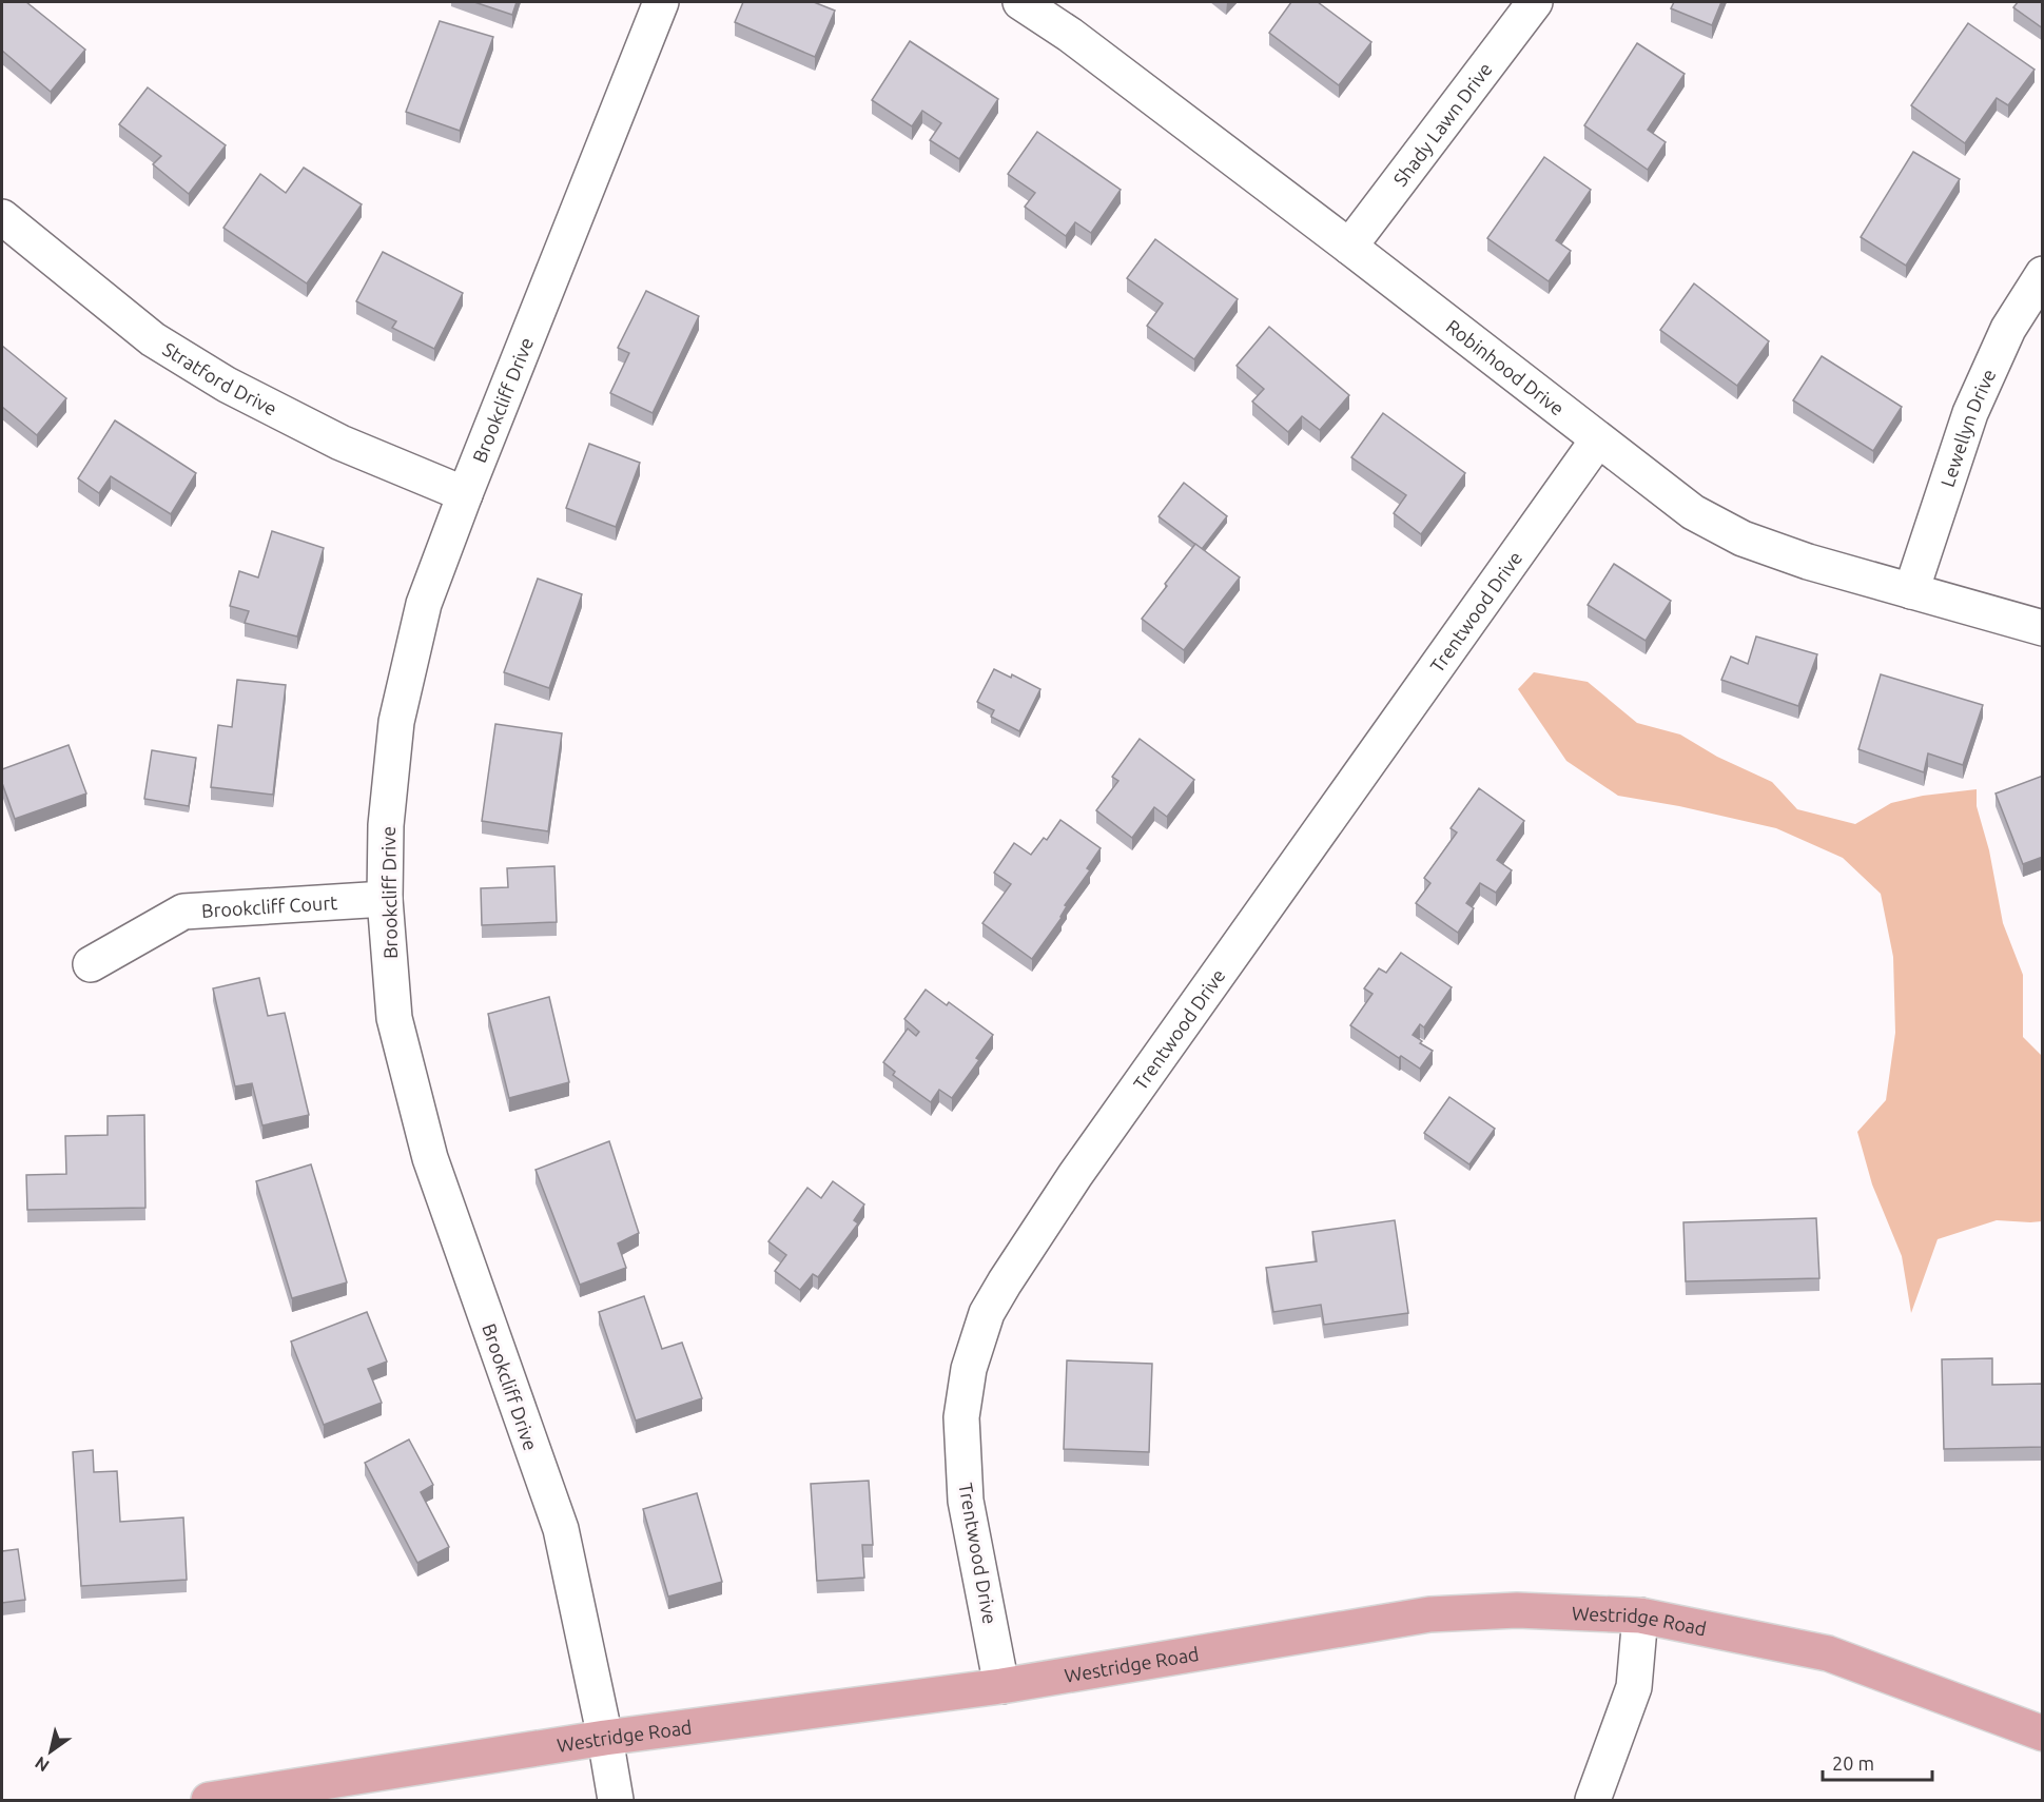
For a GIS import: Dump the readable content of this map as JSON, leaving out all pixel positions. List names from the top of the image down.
{
  "streets": {
    "main road": ["Westridge Road"],
    "street": [
      "Shady Lawn Drive",
      "Robinhood Drive",
      "Stratford Drive",
      "Brookcliff Drive",
      "Lewellyn Drive",
      "Trentwood Drive",
      "Brookcliff Court"
    ]
  },
  "crossings": [
    ["Shady Lawn Drive", "Robinhood Drive"],
    ["Robinhood Drive", "Lewellyn Drive"],
    ["Robinhood Drive", "Trentwood Drive"],
    ["Stratford Drive", "Brookcliff Drive"],
    ["Brookcliff Drive", "Brookcliff Court"],
    ["Brookcliff Drive", "Westridge Road"],
    ["Trentwood Drive", "Westridge Road"]
  ],
  "scale_bar": "20 m",
  "north": "bottom left"
}
